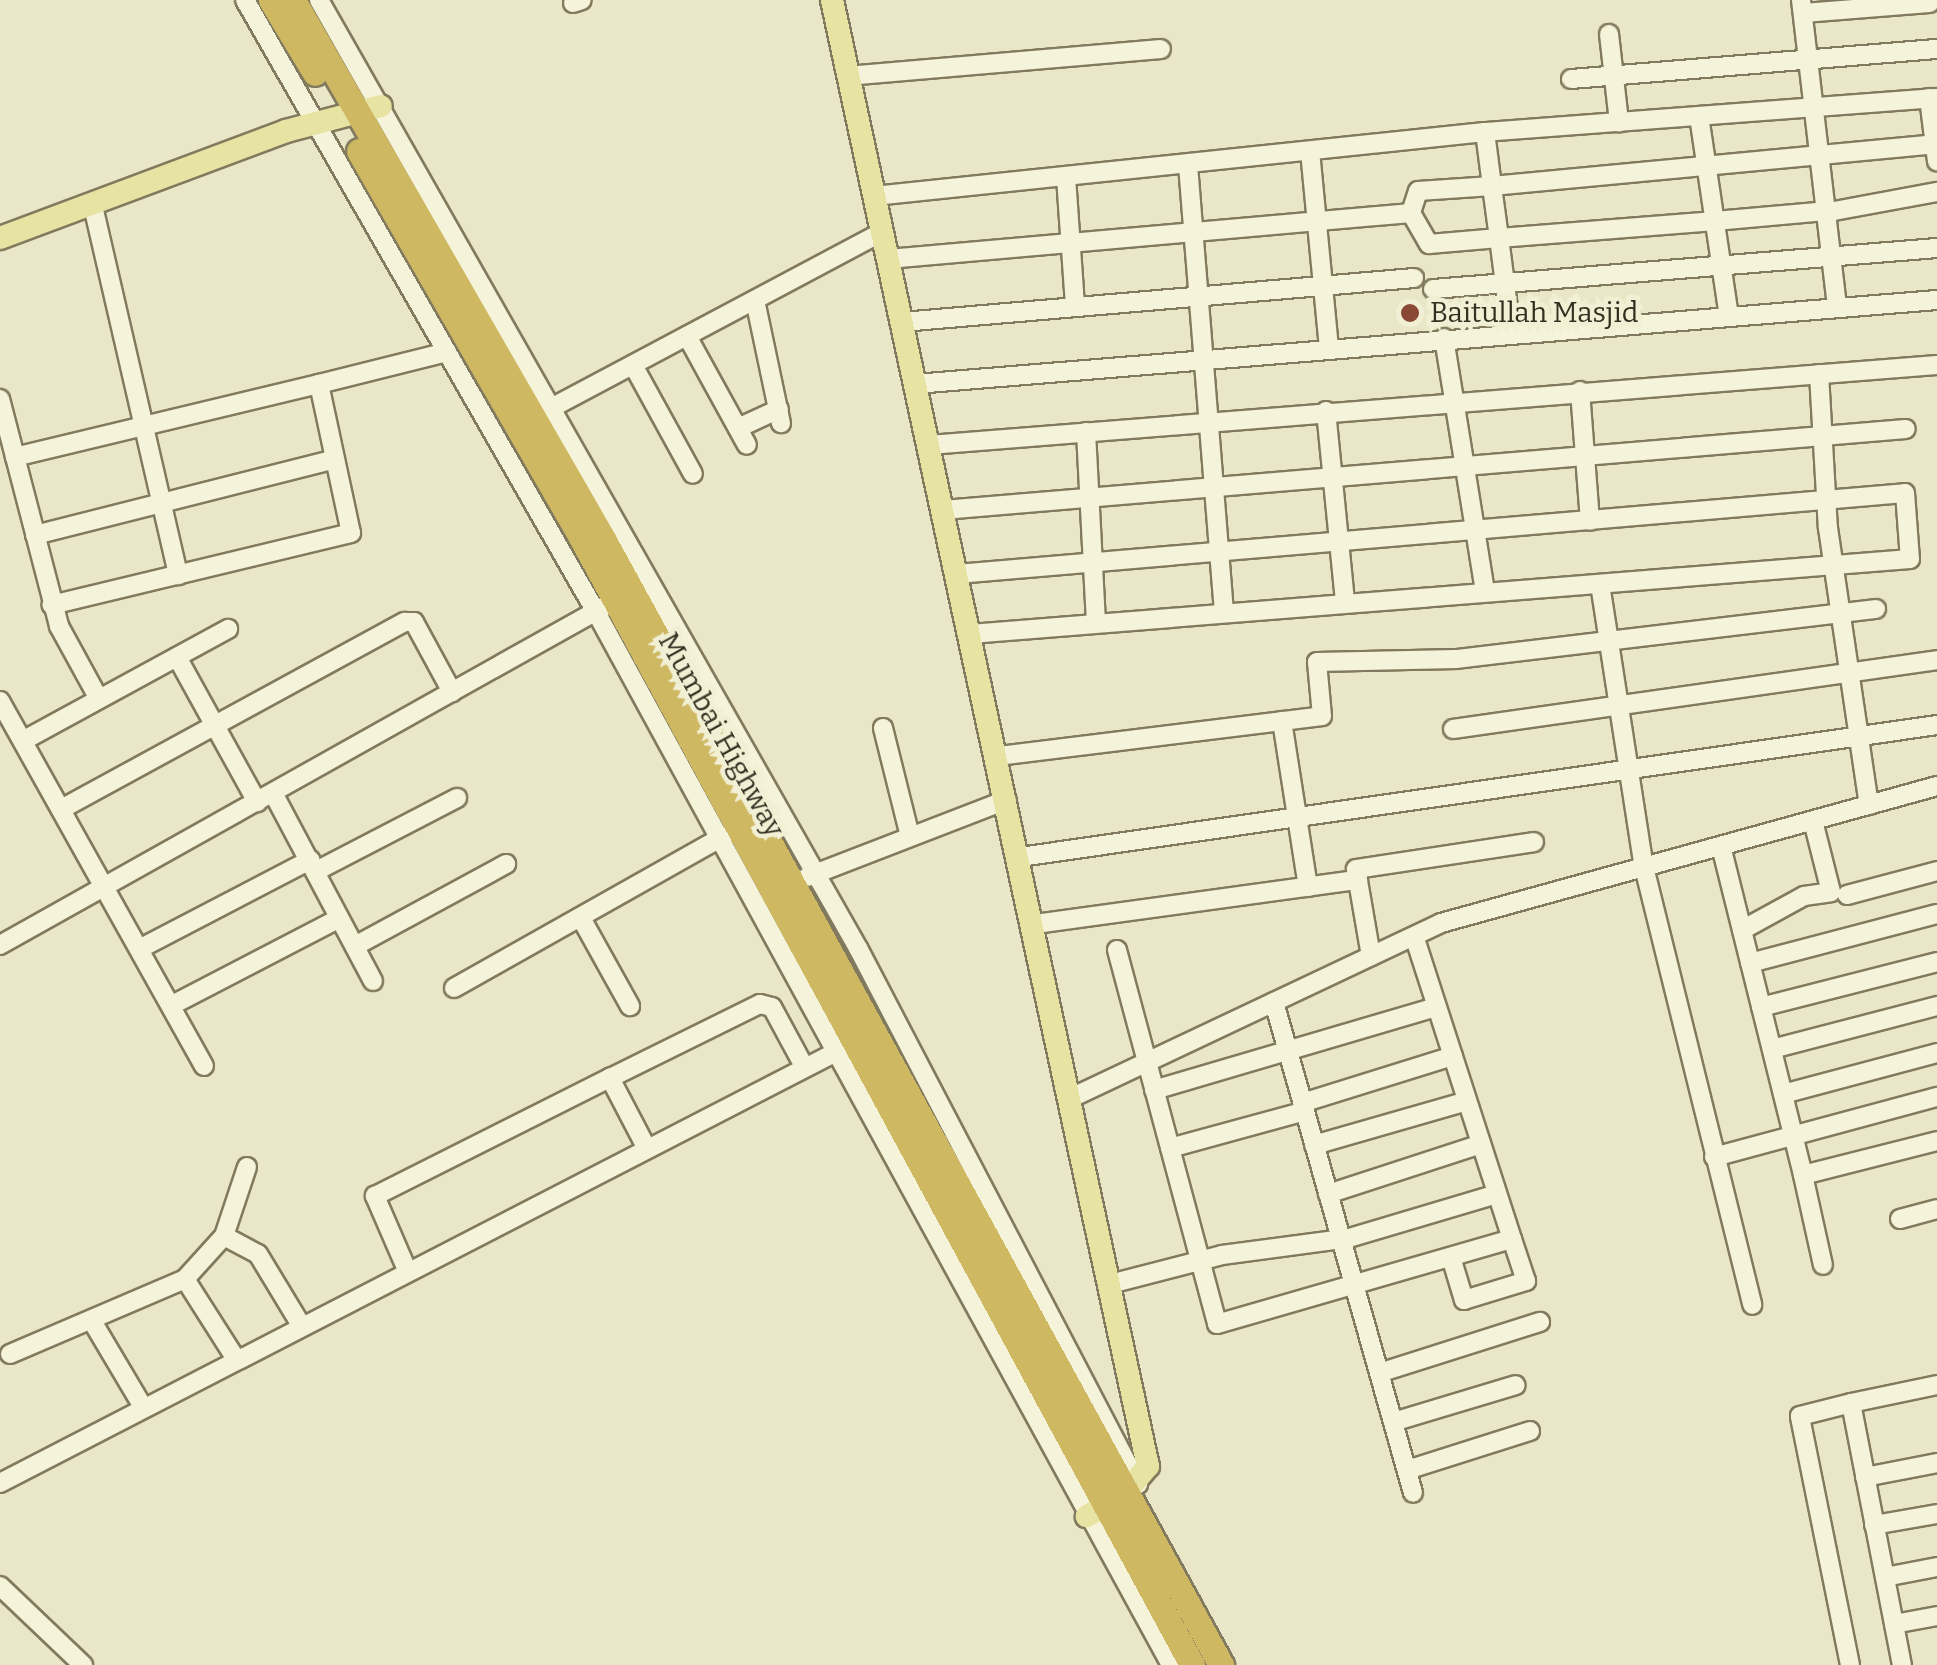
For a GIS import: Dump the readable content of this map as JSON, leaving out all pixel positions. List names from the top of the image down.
{
  "streets": {
    "highway": ["Mumbai Highway"]
  },
  "places": ["Baitullah Masjid"]
}
